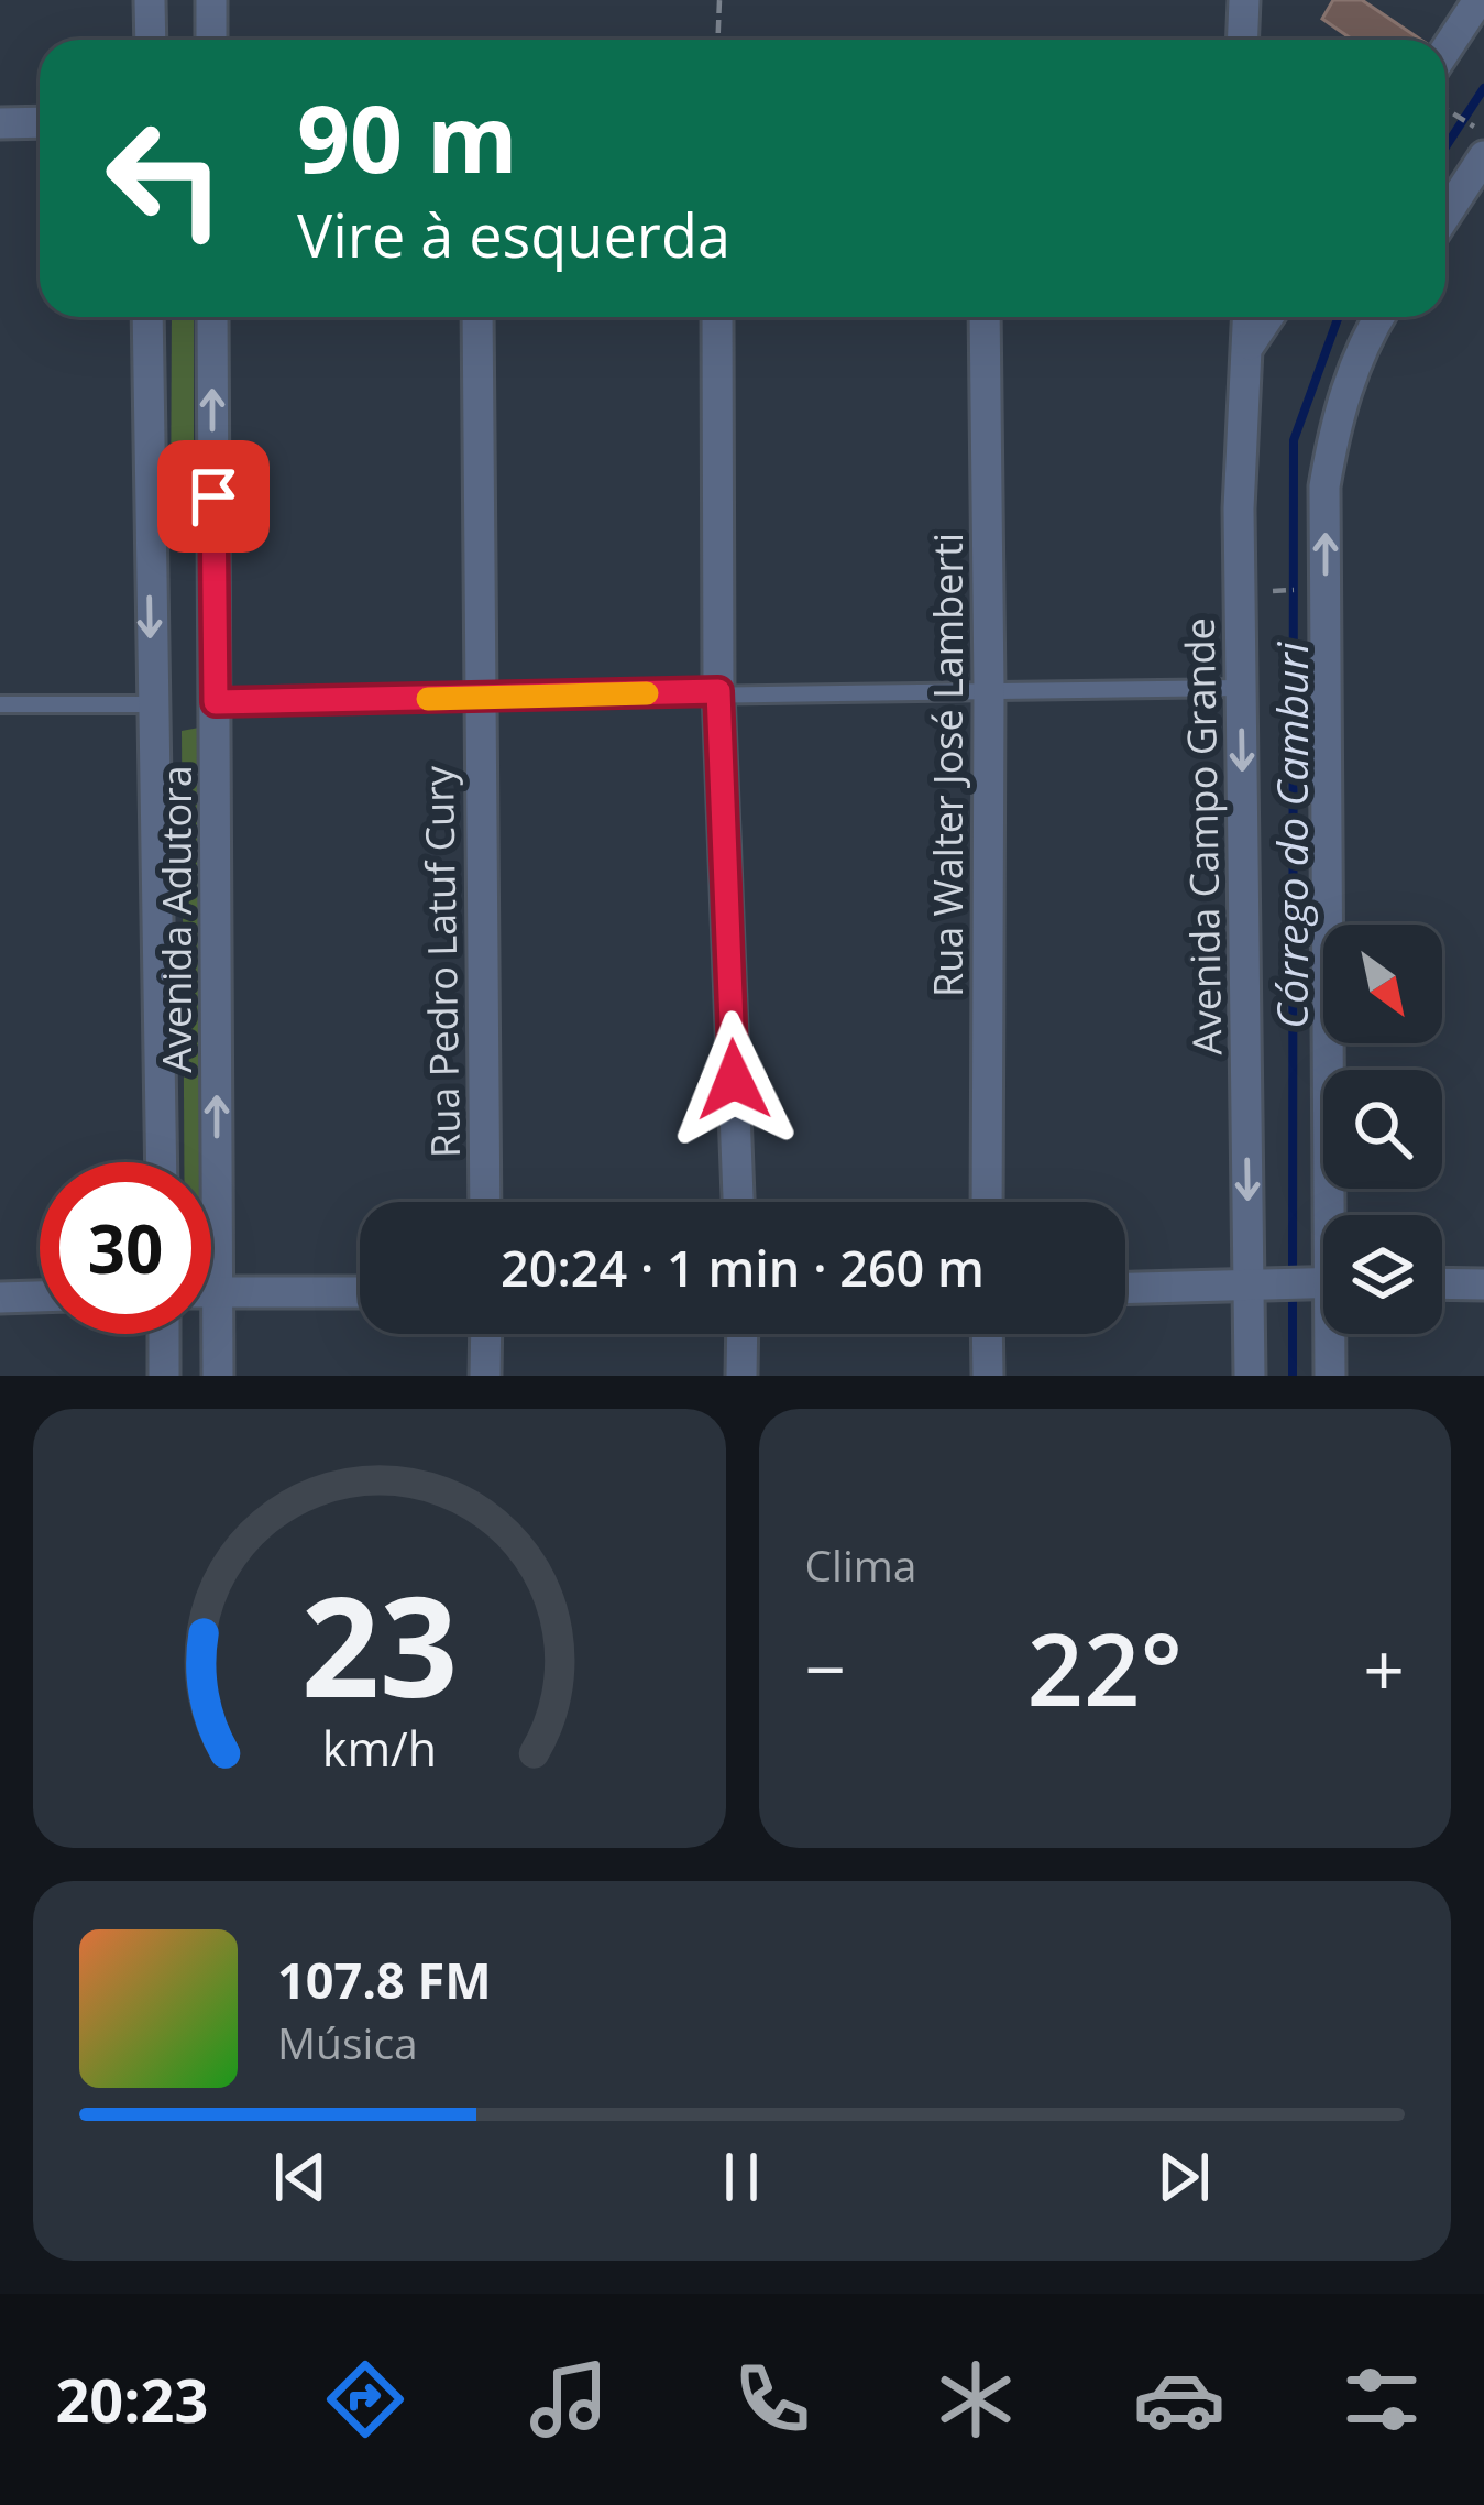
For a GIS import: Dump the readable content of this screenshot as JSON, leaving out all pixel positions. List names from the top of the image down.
{
  "streets": {
    "street": [
      "Rua Walter José Lamberti",
      "Avenida Campo Grande",
      "Avenida Adutora",
      "Rua Pedro Latuf Cury"
    ]
  },
  "water": ["Córrego do Camburi"],
  "north": "bottom right",
  "page": {
    "turn": ["90 m", "Vire à esquerda"],
    "limit": "30",
    "trip": "20:24 · 1 min · 260 m",
    "tile": "Clima",
    "heat": ["−", "22°", "+"],
    "song": ["107.8 FM", "Música"],
    "tabs": "20:23",
    "gauge": ["23", "km/h"]
  }
}
